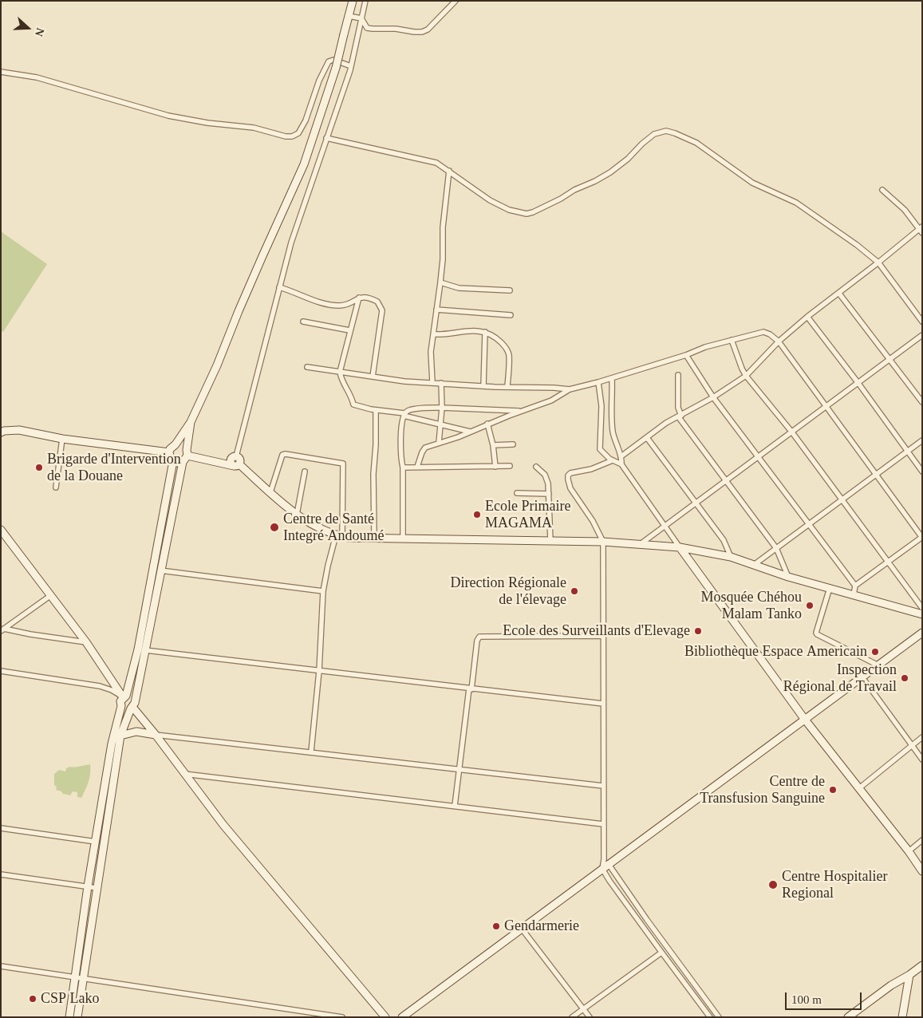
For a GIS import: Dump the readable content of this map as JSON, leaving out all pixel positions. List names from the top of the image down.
{
  "places": [
    "Brigarde d'Intervention de la Douane",
    "Ecole Primaire MAGAMA",
    "Centre de Santé Integré Andoumé",
    "Direction Régionale de l'élevage",
    "Mosquée Chéhou Malam Tanko",
    "Ecole des Surveillants d'Elevage",
    "Bibliothèque Espace Americain",
    "Inspection Régional de Travail",
    "Centre de Transfusion Sanguine",
    "Centre Hospitalier Regional",
    "Gendarmerie",
    "CSP Lako"
  ],
  "scale_bar": "100 m",
  "north": "right"
}
